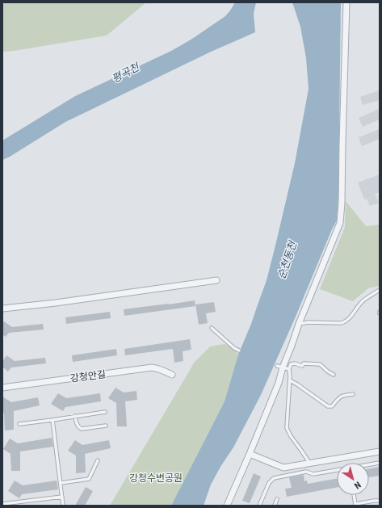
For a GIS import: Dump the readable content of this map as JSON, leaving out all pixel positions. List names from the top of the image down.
{
  "streets": {
    "street": ["강청안길"]
  },
  "water": ["평곡천", "순천동천"],
  "parks": ["강청수변공원"],
  "north": "bottom right"
}
